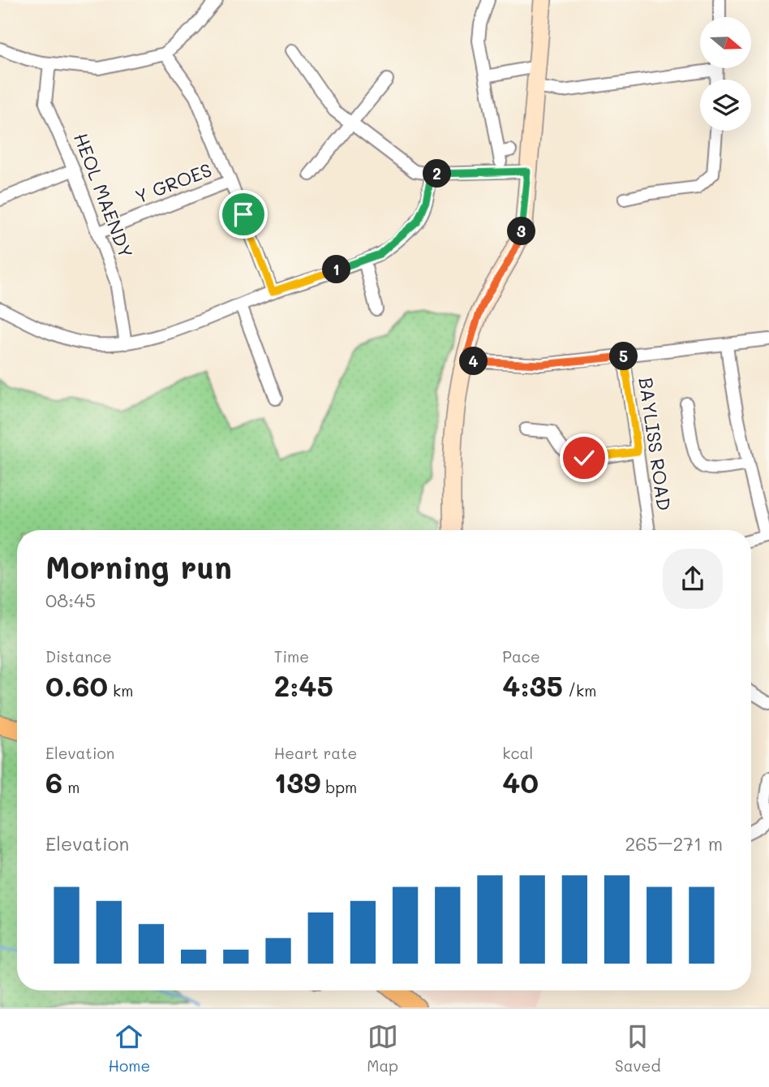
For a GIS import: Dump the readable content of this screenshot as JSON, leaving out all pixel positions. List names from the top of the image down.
{
  "streets": {
    "street": ["Y GROES", "HEOL MAENDY", "BAYLISS ROAD"]
  },
  "crossings": [
    ["Y GROES", "HEOL MAENDY"]
  ],
  "north": "right",
  "page": {
    "pins": [
      "2",
      "3",
      "1",
      "5",
      "4"
    ],
    "heading": ["Morning run", "08:45"],
    "stats": [
      ["Distance", "0.60 km"],
      ["Time", "2:45"],
      ["Pace", "4:35 /km"],
      ["Elevation", "6 m"],
      ["Heart rate", "139 bpm"],
      ["kcal", "40"]
    ],
    "chart": ["Elevation", "265–271 m"],
    "tabs": ["Home", "Map", "Saved"]
  }
}
